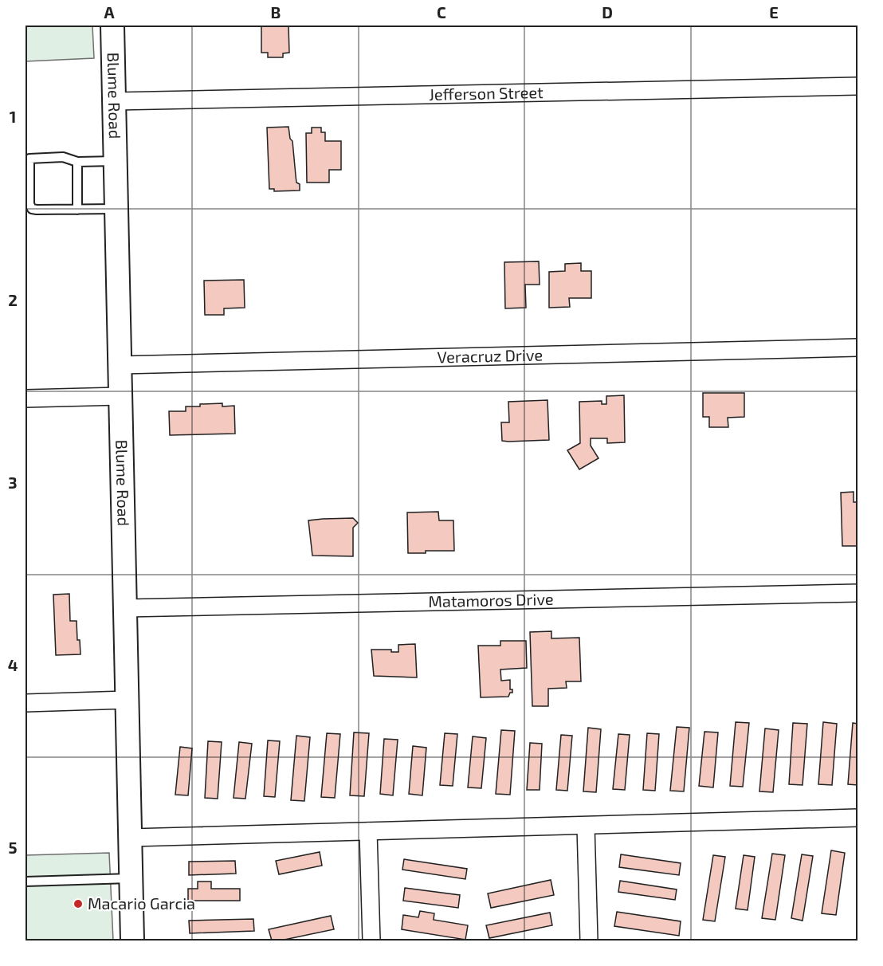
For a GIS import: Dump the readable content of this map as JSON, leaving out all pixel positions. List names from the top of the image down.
{
  "streets": {
    "street": [
      "Jefferson Street",
      "Blume Road",
      "Veracruz Drive",
      "Matamoros Drive"
    ]
  },
  "crossings": [
    ["Jefferson Street", "Blume Road"],
    ["Blume Road", "Veracruz Drive"],
    ["Blume Road", "Matamoros Drive"]
  ],
  "places": ["Macario Garcia"],
  "grid": {
    "columns": [
      "A",
      "B",
      "C",
      "D",
      "E"
    ],
    "rows": [
      "1",
      "2",
      "3",
      "4",
      "5"
    ]
  }
}
